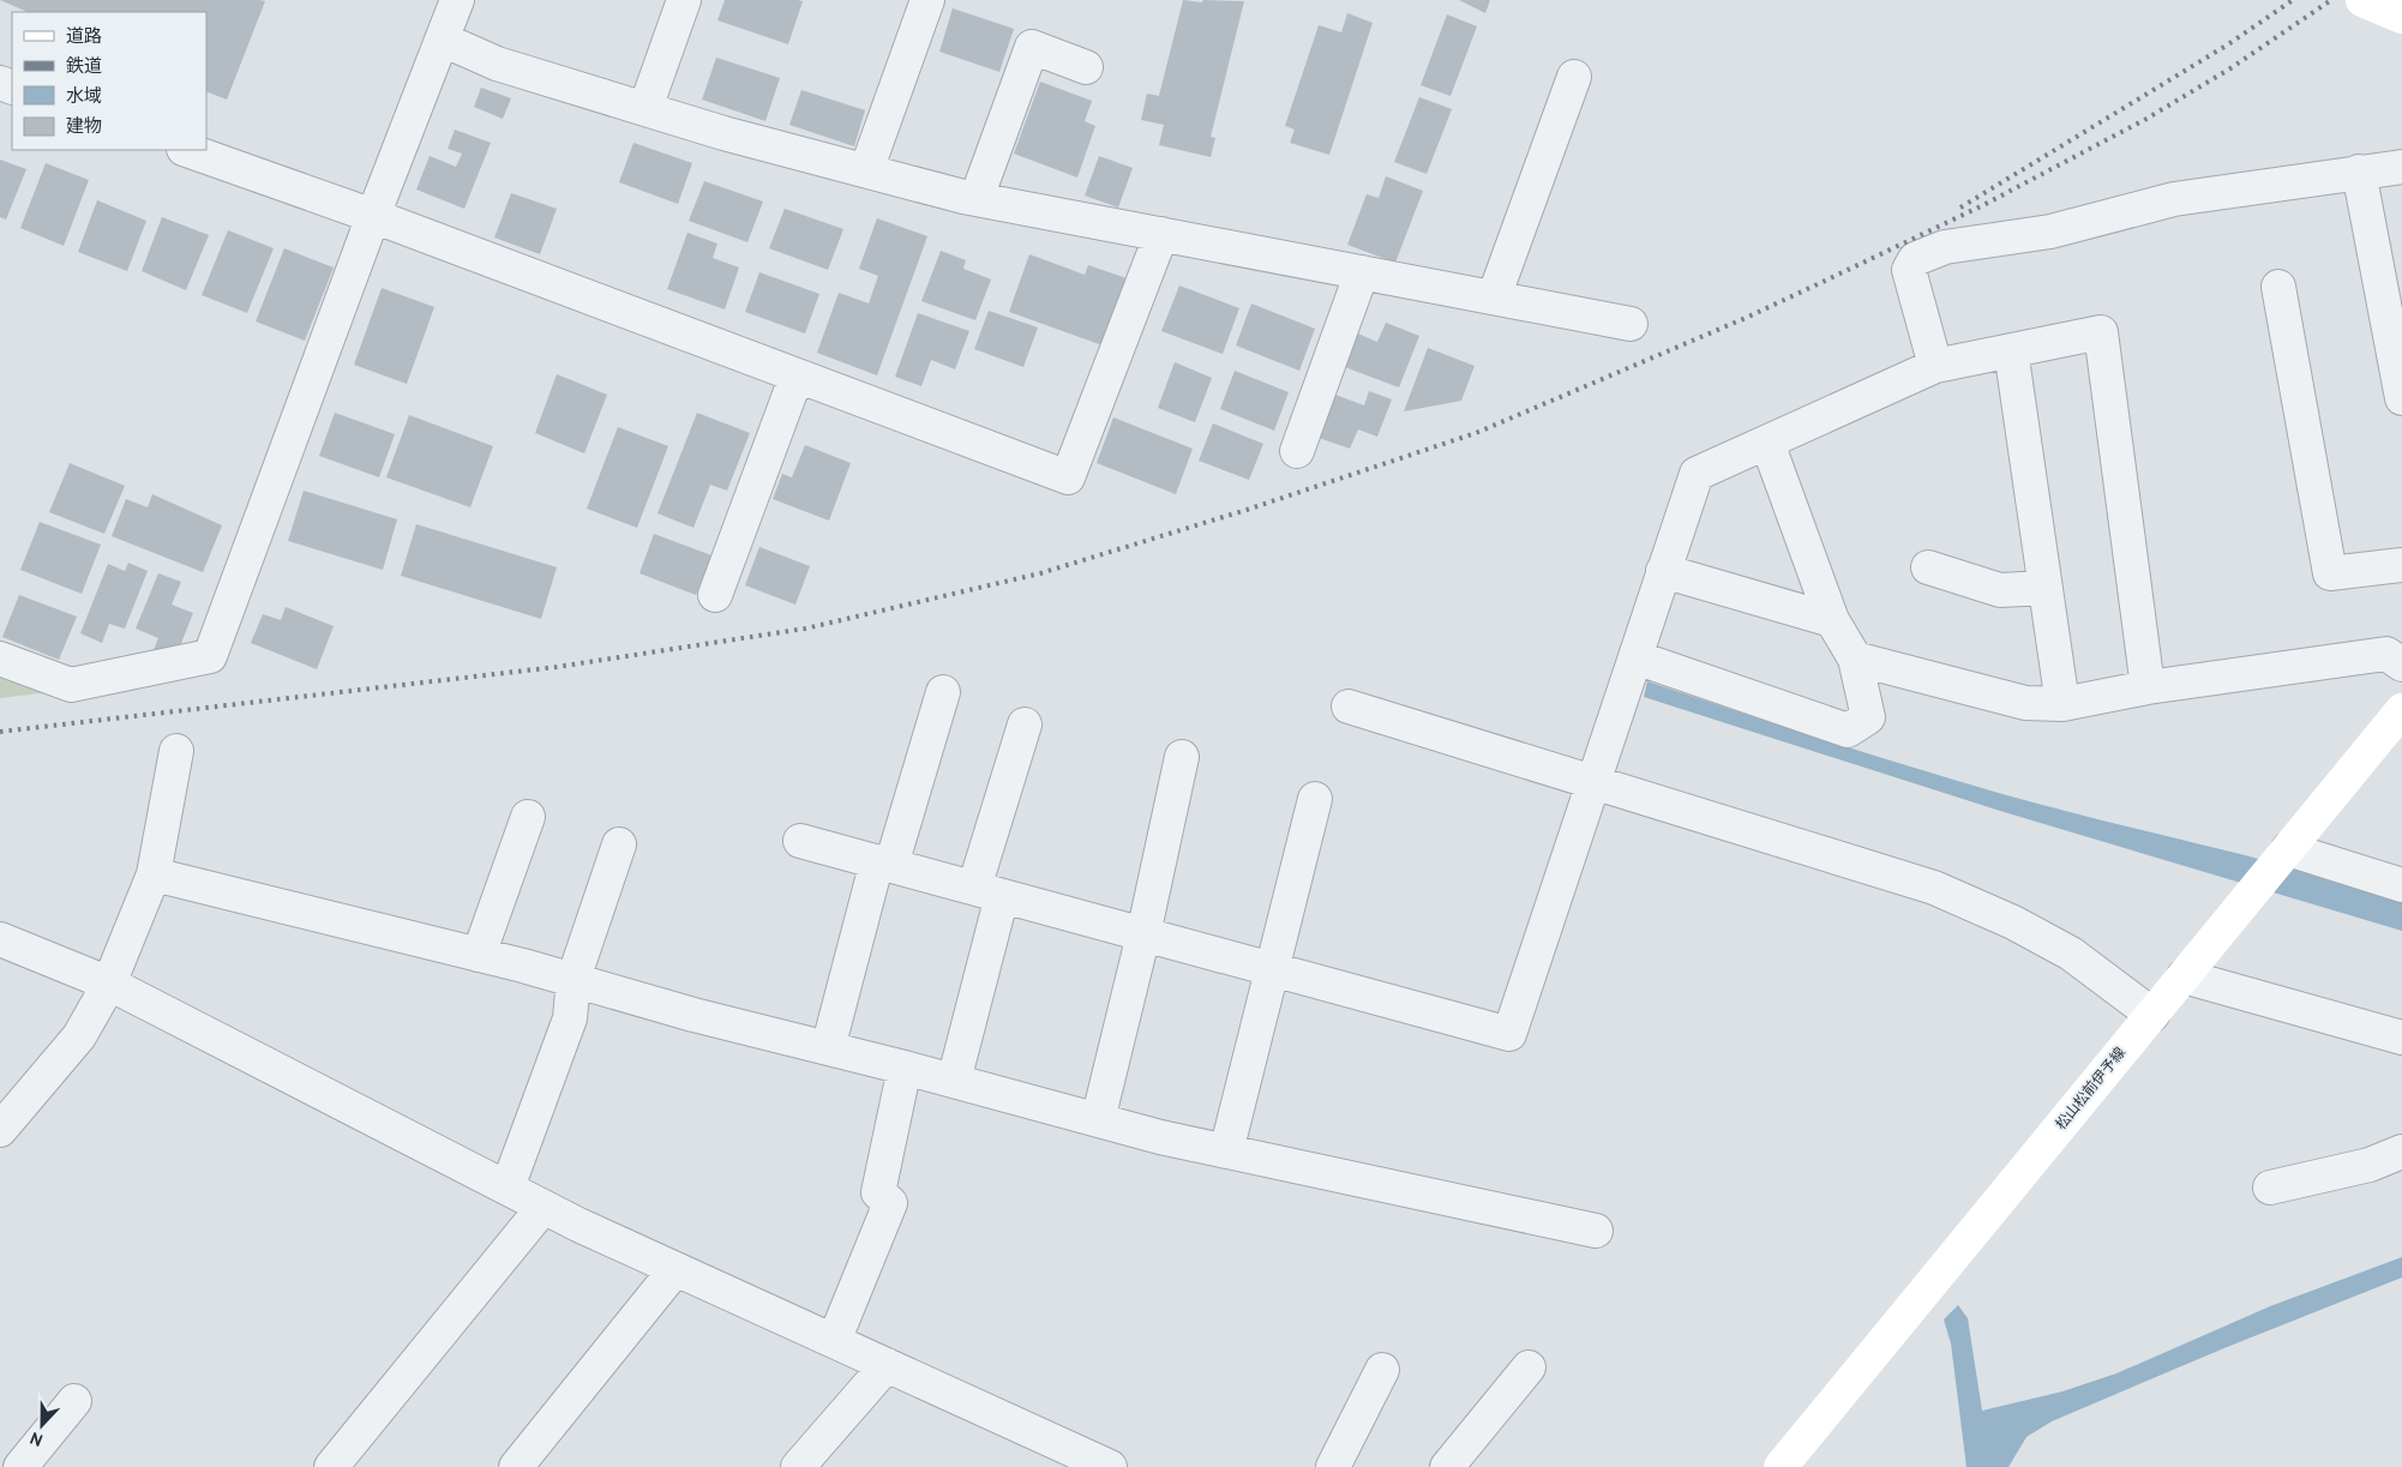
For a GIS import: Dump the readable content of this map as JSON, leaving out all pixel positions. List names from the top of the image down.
{
  "streets": {
    "main road": ["松山松前伊予線"]
  },
  "legend": [
    "道路",
    "鉄道",
    "水域",
    "建物"
  ],
  "north": "bottom"
}
